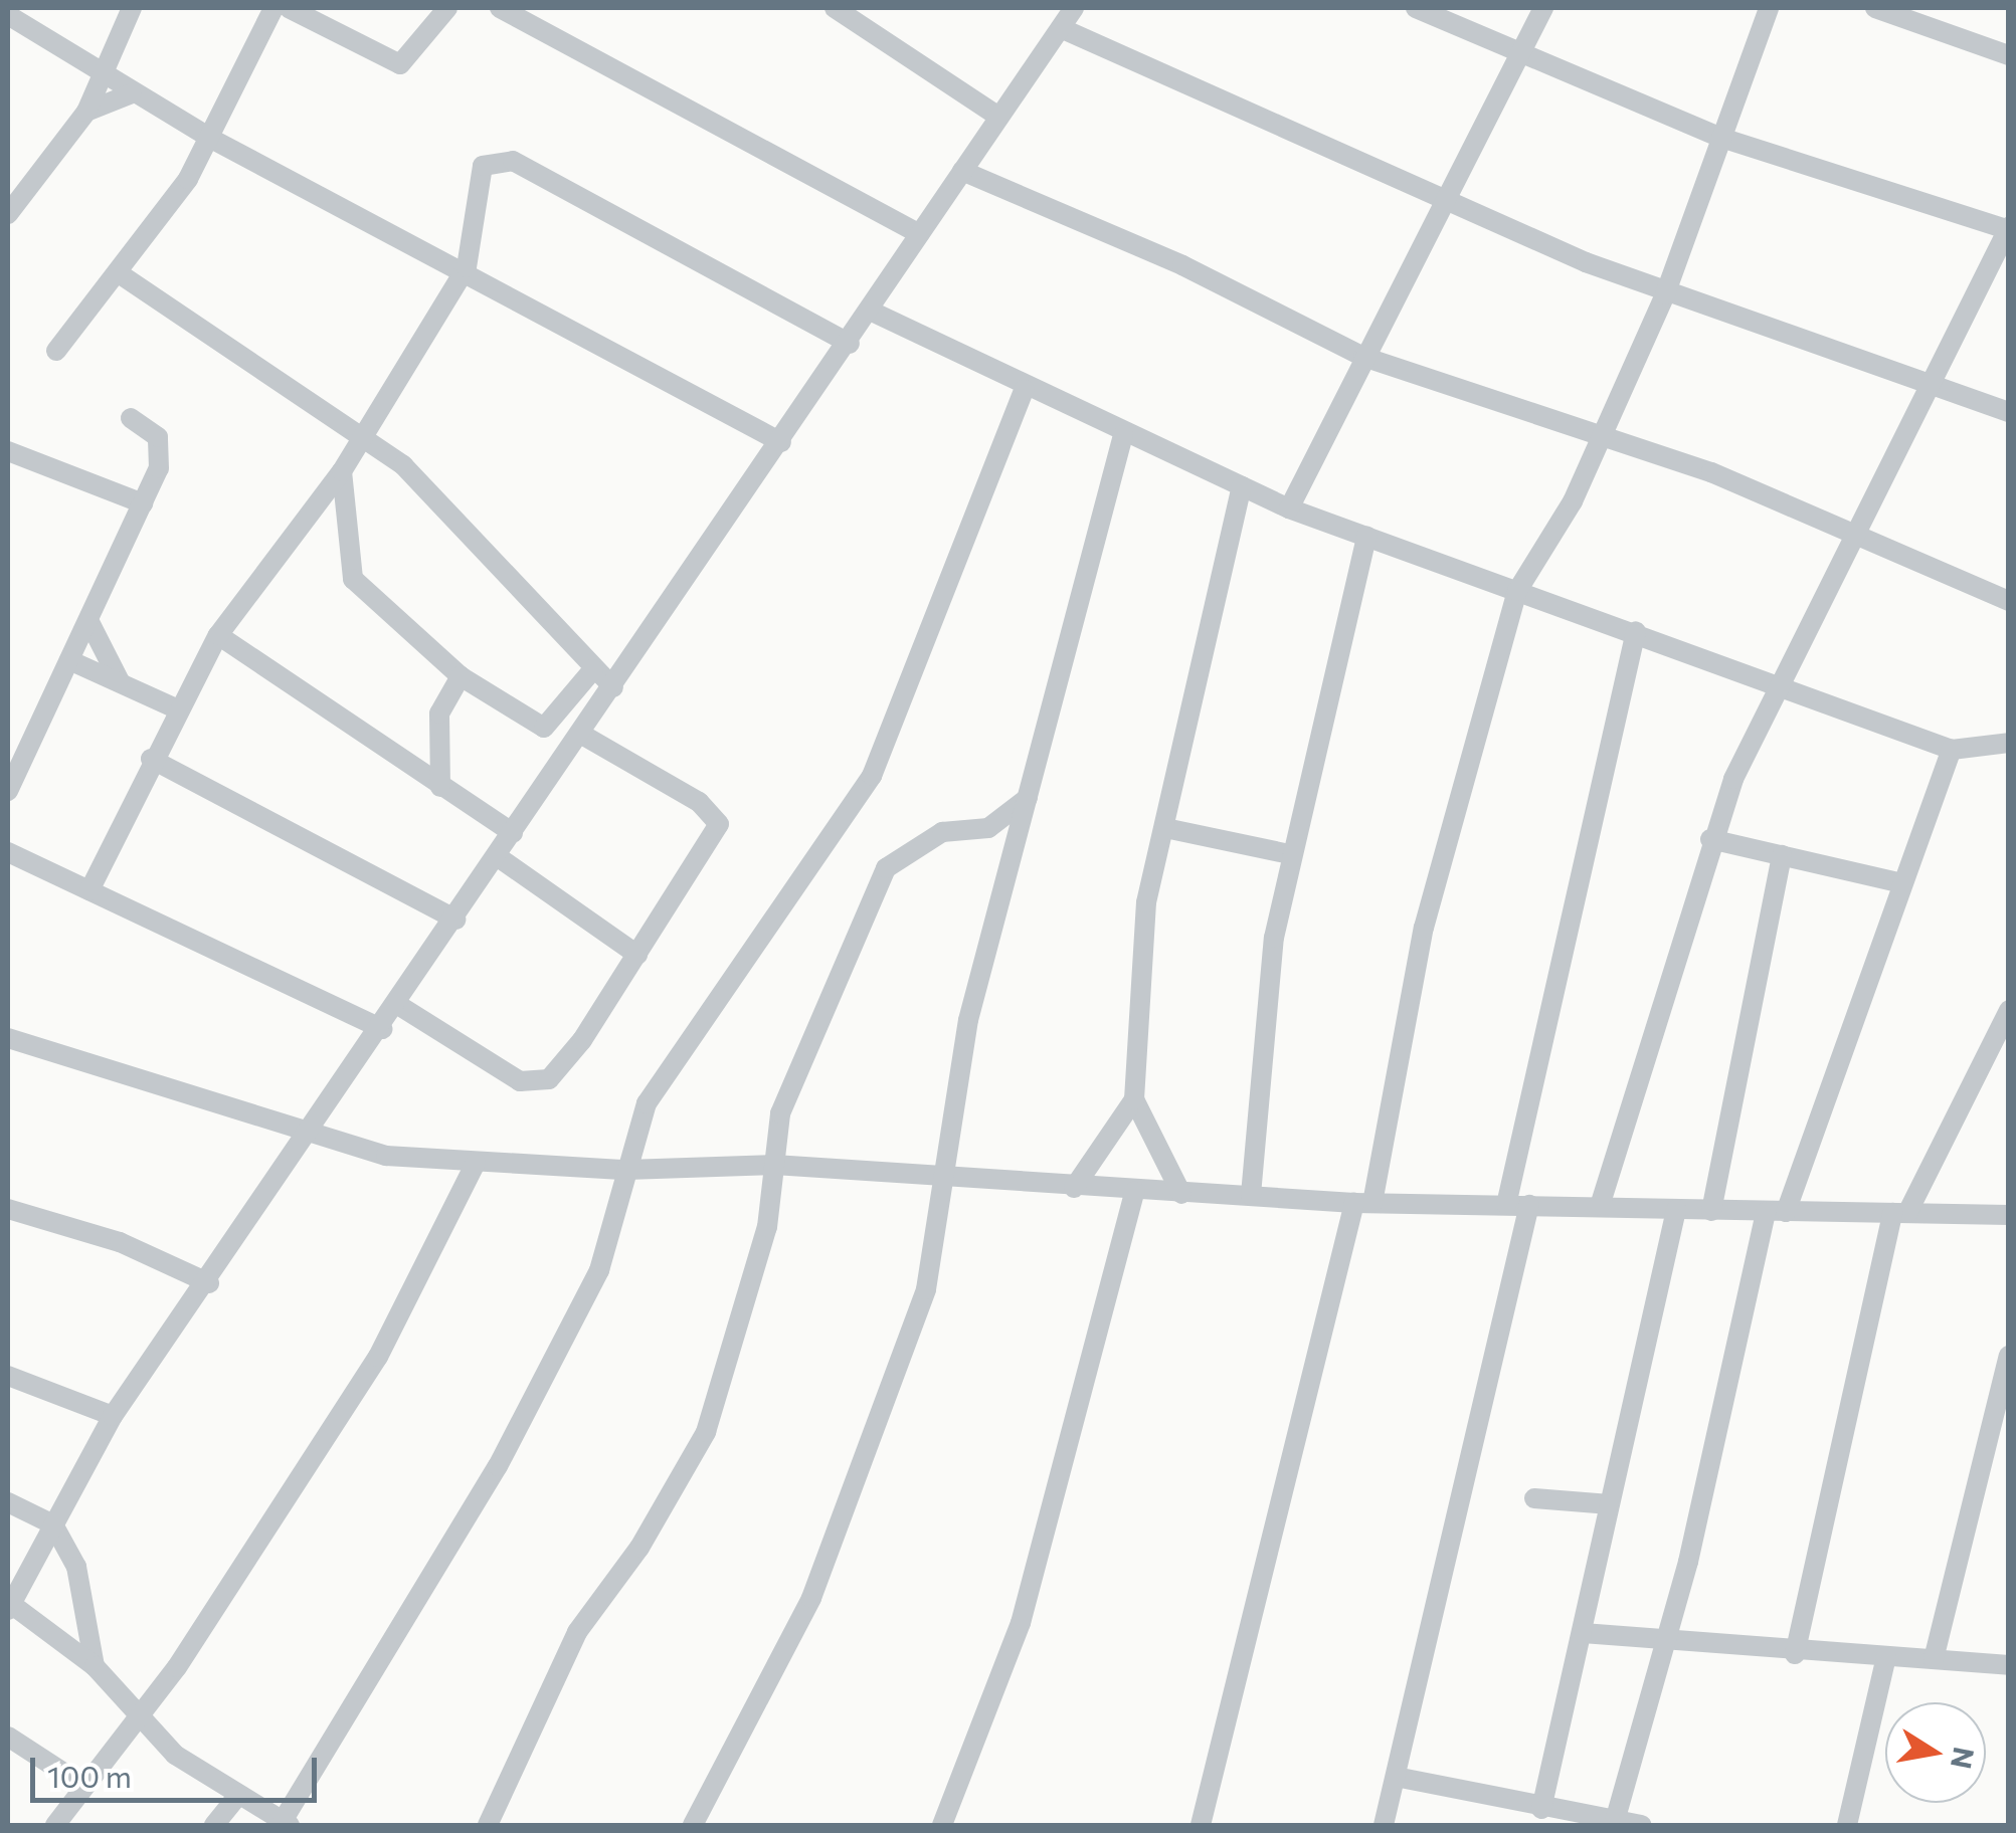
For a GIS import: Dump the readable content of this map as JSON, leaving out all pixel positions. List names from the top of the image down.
{
  "scale_bar": "100 m",
  "north": "right"
}
